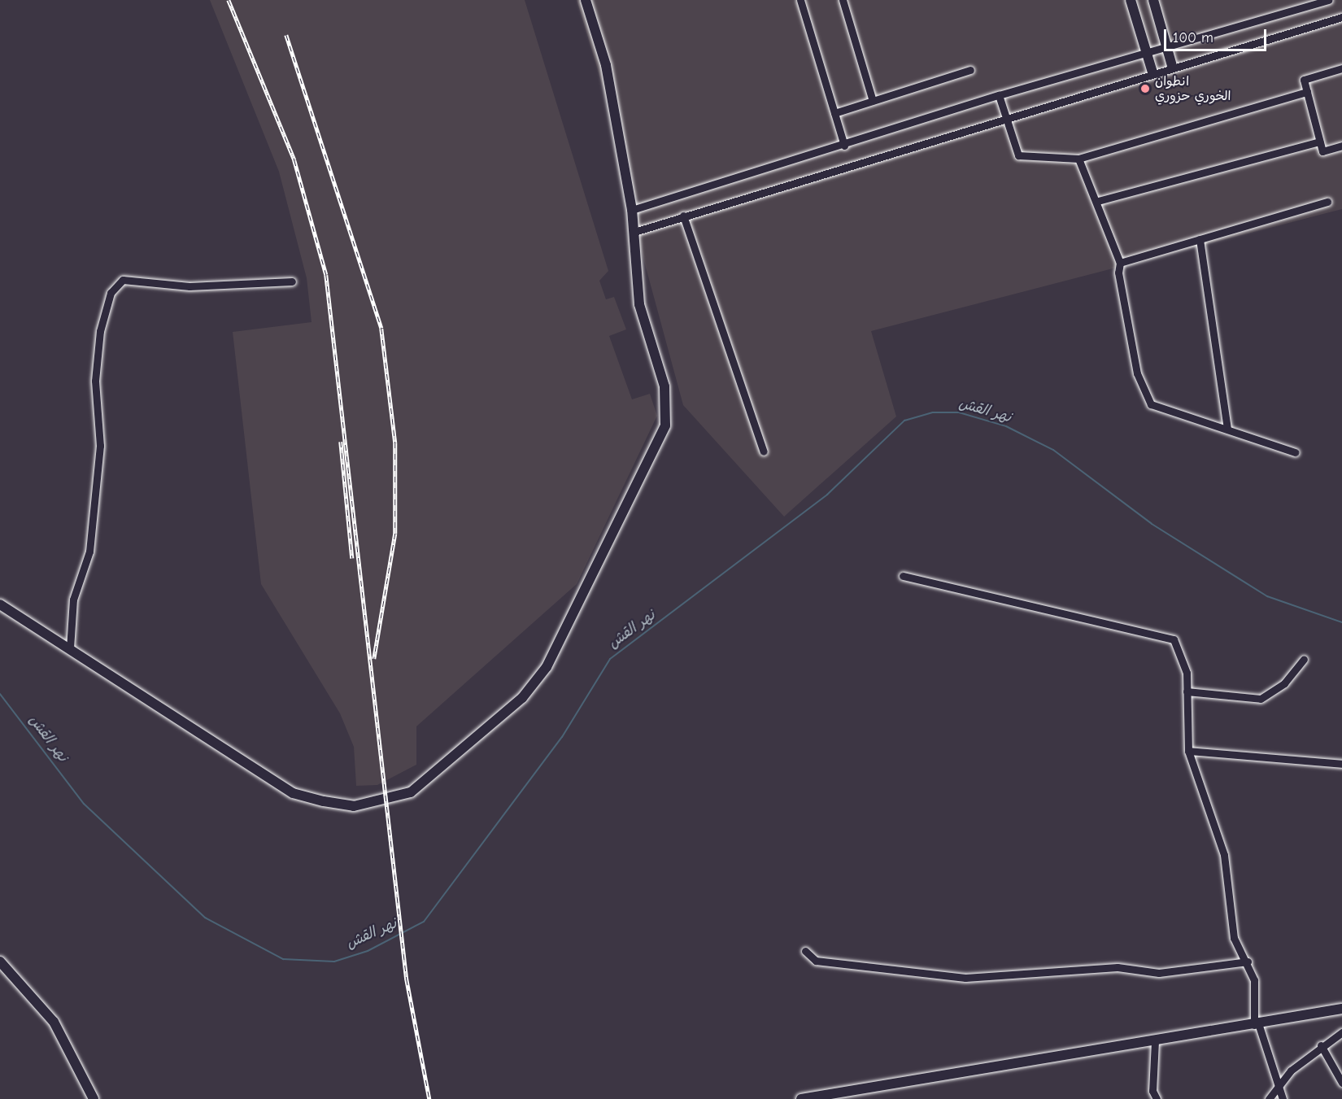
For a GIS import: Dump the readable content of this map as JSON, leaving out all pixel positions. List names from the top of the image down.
{
  "water": ["نهر القش"],
  "places": ["انطوان الخوري حزوري"],
  "scale_bar": "100 m"
}
